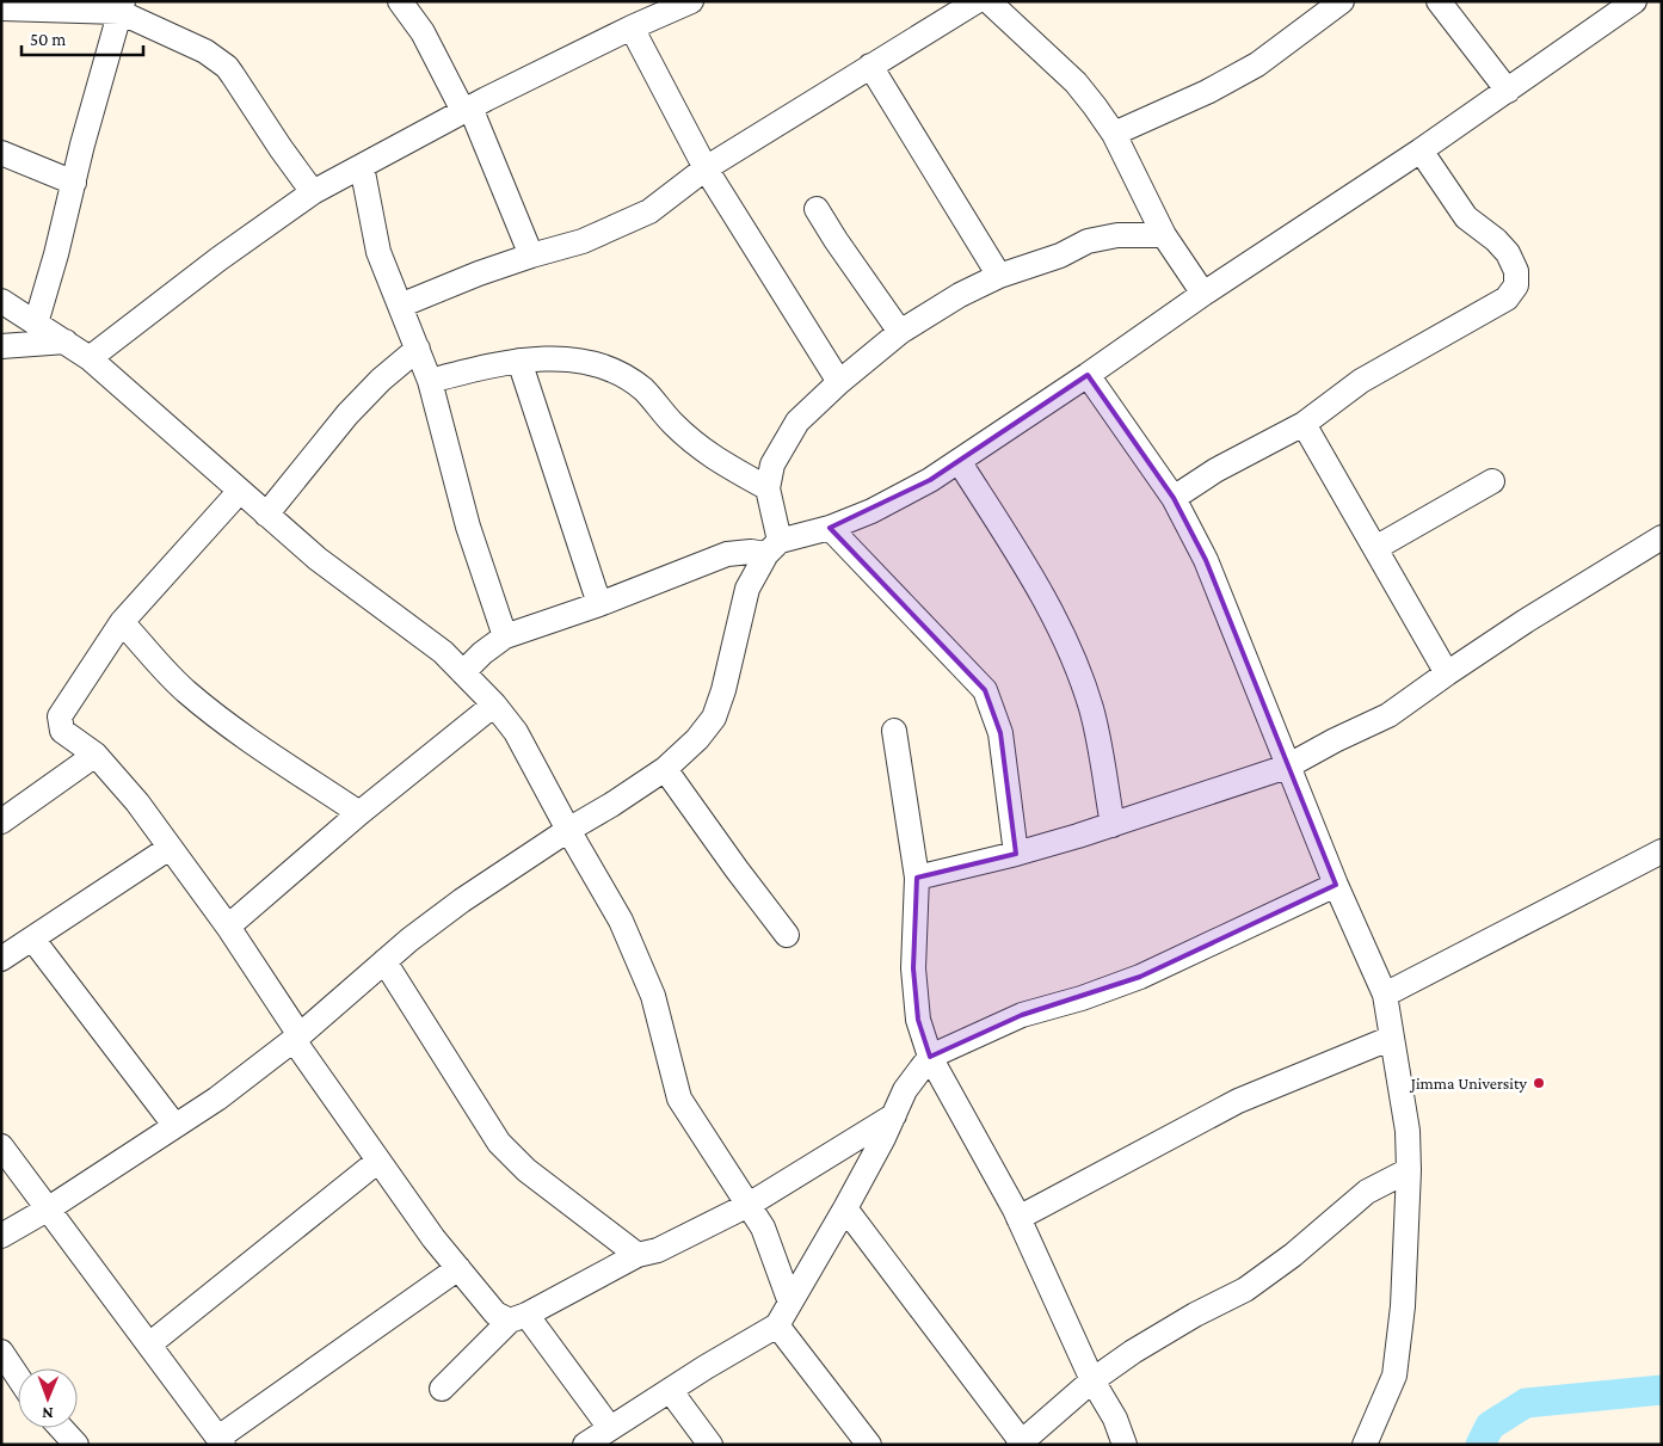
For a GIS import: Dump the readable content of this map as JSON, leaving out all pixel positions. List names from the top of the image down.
{
  "places": ["Jimma University"],
  "scale_bar": "50 m",
  "north": "bottom"
}
